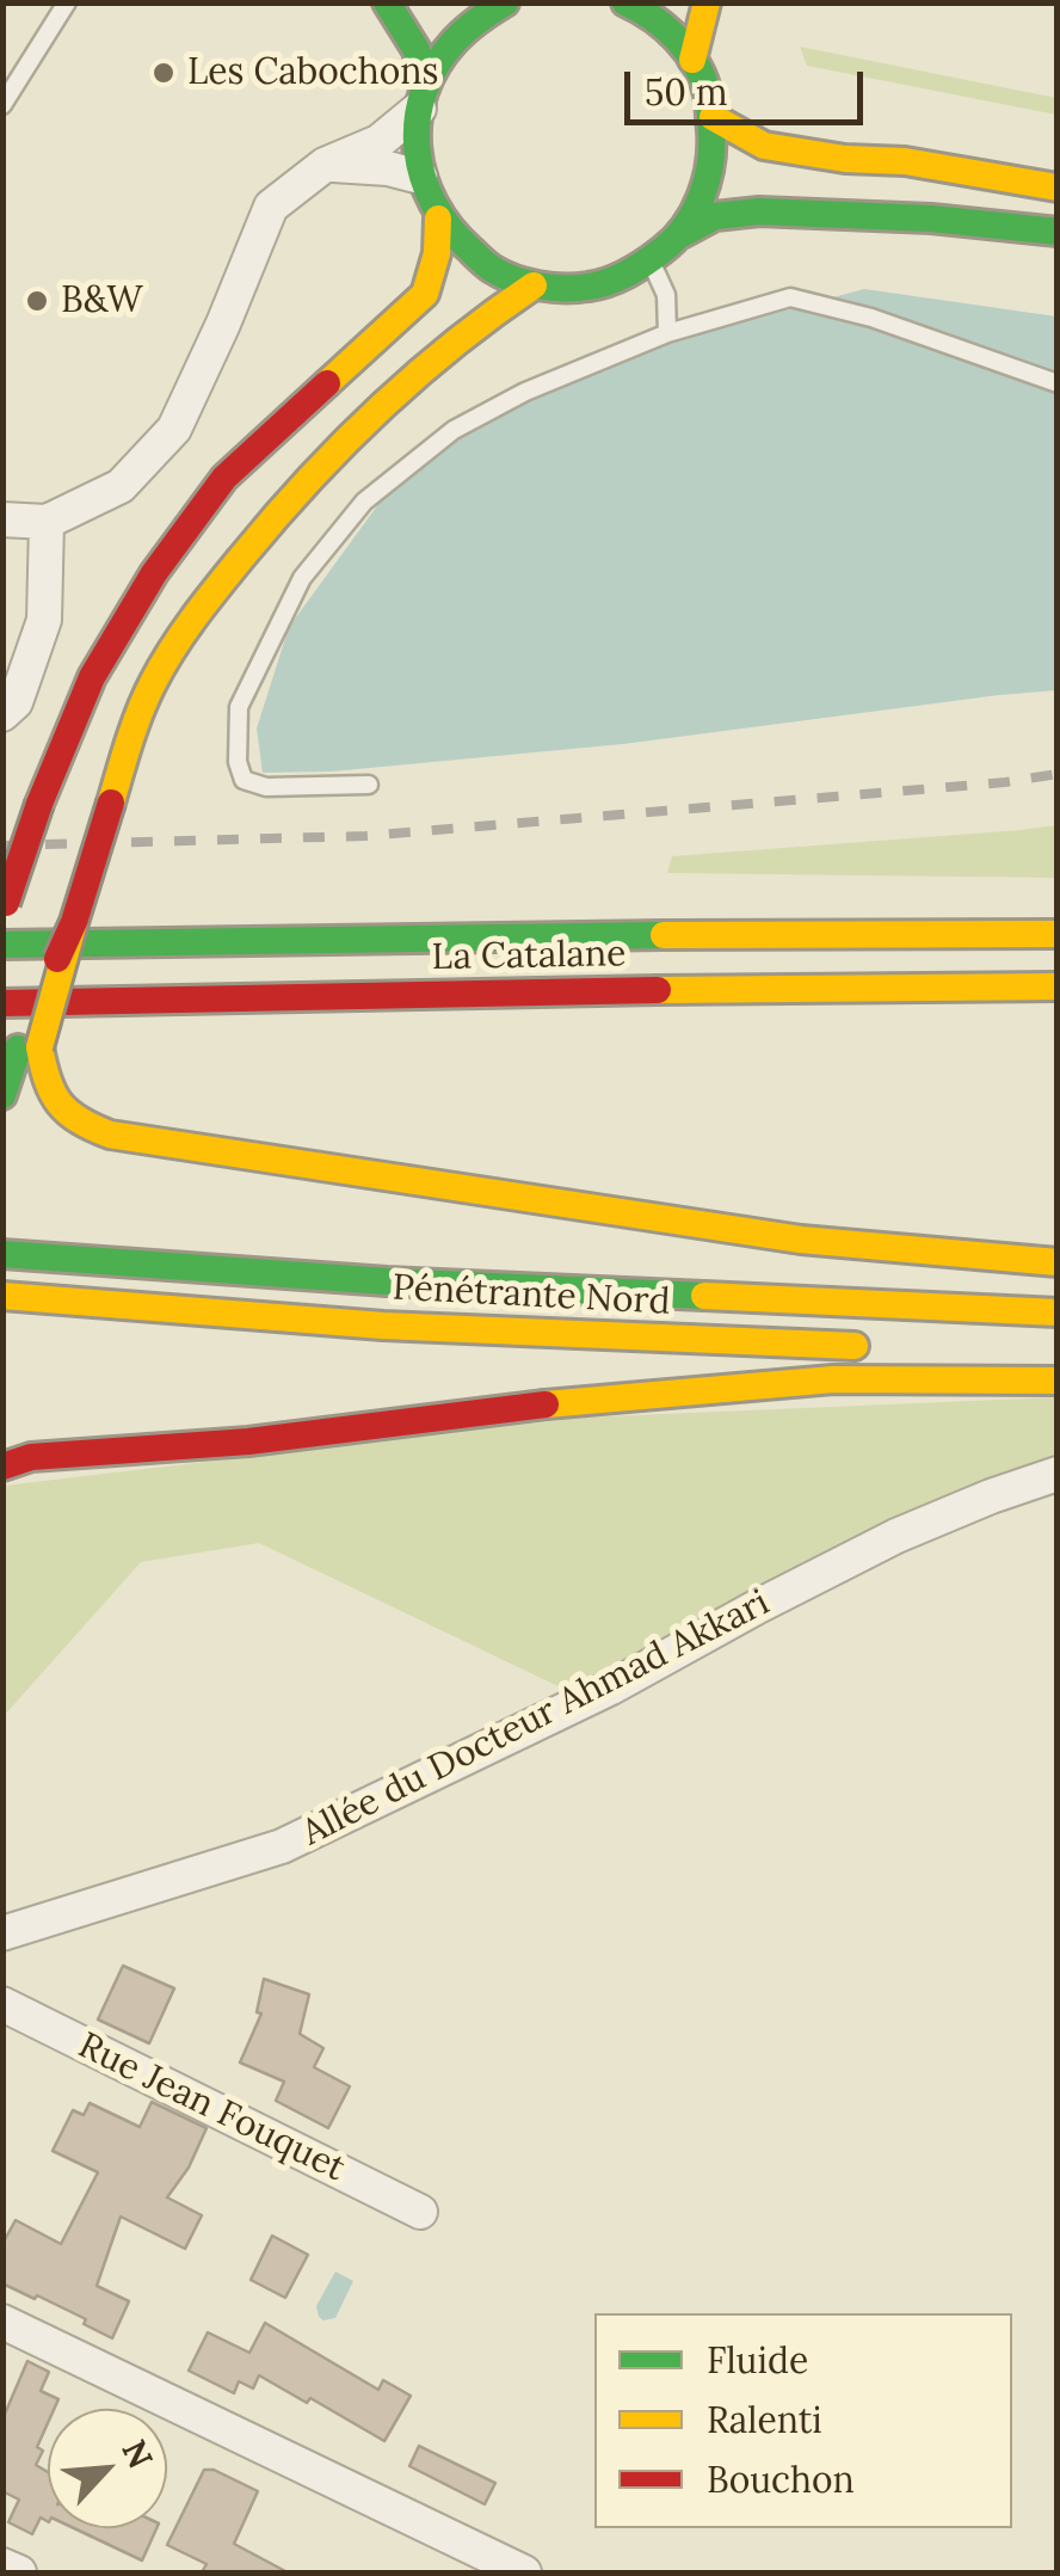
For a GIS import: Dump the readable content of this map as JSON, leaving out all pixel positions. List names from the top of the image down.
{
  "streets": {
    "main road": ["La Catalane", "Pénétrante Nord"],
    "street": ["Allée du Docteur Ahmad Akkari", "Rue Jean Fouquet"]
  },
  "places": ["Les Cabochons", "B&W"],
  "legend": ["Fluide", "Ralenti", "Bouchon"],
  "scale_bar": "50 m",
  "north": "top right"
}
